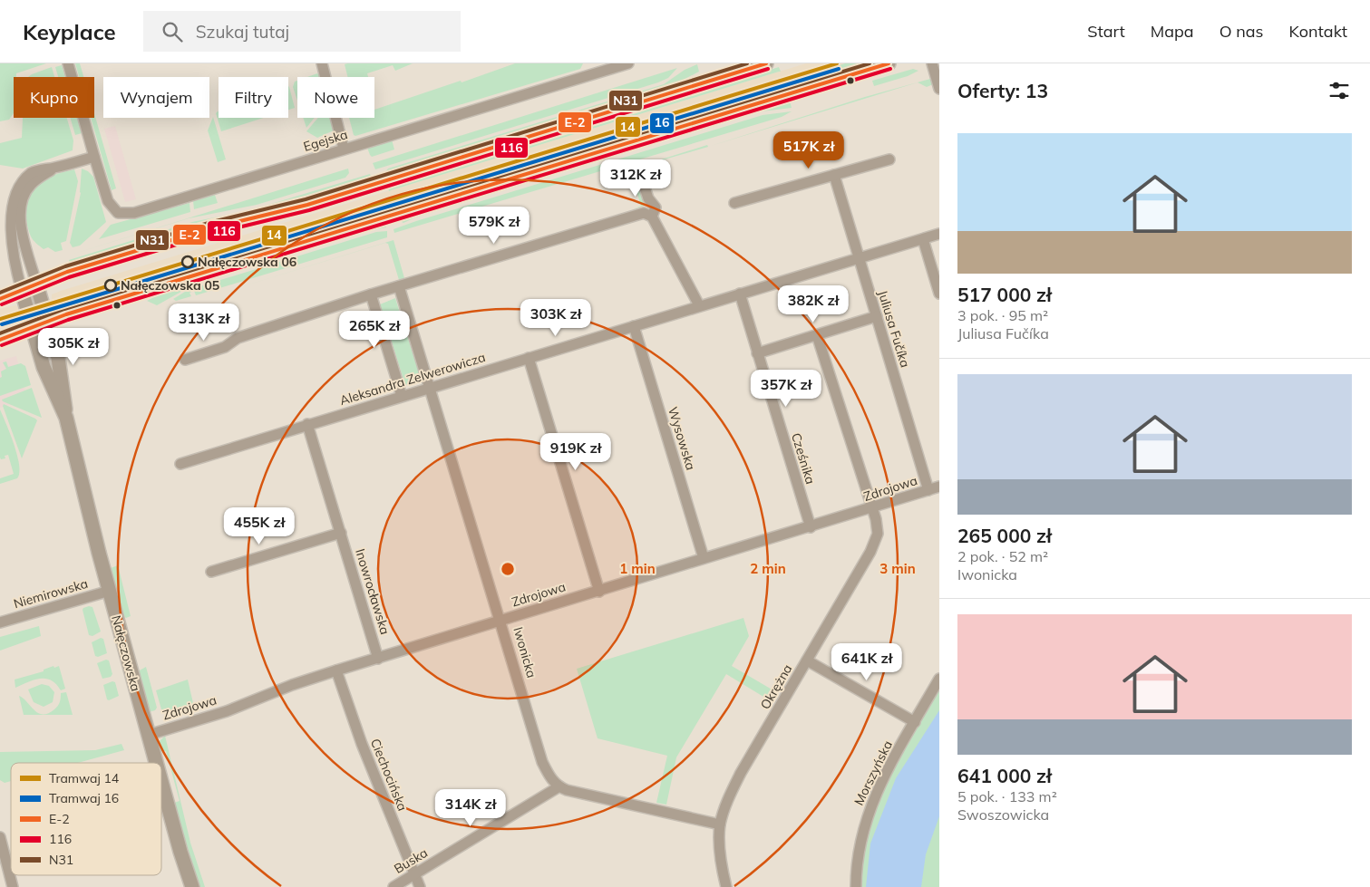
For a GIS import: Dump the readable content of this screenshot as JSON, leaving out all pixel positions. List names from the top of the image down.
{
  "streets": {
    "main road": ["Nałęczowska"],
    "street": [
      "Egejska",
      "Juliusa Fučíka",
      "Aleksandra Zelwerowicza",
      "Wysowska",
      "Cześnika",
      "Zdrojowa",
      "Inowrocławska",
      "Niemirowska",
      "Iwonicka",
      "Okrężna",
      "Morszyńska",
      "Ciechocińska",
      "Buska"
    ]
  },
  "crossings": [
    ["Juliusa Fučíka", "Aleksandra Zelwerowicza"],
    ["Juliusa Fučíka", "Zdrojowa"],
    ["Aleksandra Zelwerowicza", "Wysowska"],
    ["Aleksandra Zelwerowicza", "Cześnika"],
    ["Aleksandra Zelwerowicza", "Inowrocławska"],
    ["Aleksandra Zelwerowicza", "Iwonicka"],
    ["Wysowska", "Zdrojowa"],
    ["Cześnika", "Zdrojowa"],
    ["Zdrojowa", "Inowrocławska"],
    ["Zdrojowa", "Iwonicka"],
    ["Zdrojowa", "Nałęczowska"],
    ["Zdrojowa", "Okrężna"],
    ["Zdrojowa", "Ciechocińska"],
    ["Niemirowska", "Nałęczowska"],
    ["Iwonicka", "Buska"],
    ["Ciechocińska", "Buska"]
  ],
  "places": ["Nałęczowska 06", "Nałęczowska 05"],
  "lines": [
    "tram line 14",
    "transit line E-2",
    "transit line N31",
    "tram line 16",
    "transit line 116"
  ],
  "legend": [
    "Tramwaj 14",
    "Tramwaj 16",
    "E-2",
    "116",
    "N31"
  ],
  "page": {
    "header": "Keyplace",
    "search": "Szukaj tutaj",
    "nav": [
      "Start",
      "Mapa",
      "O nas",
      "Kontakt"
    ],
    "heading": "Oferty: 13",
    "chip": [
      "Kupno",
      "Wynajem",
      "Filtry",
      "Nowe"
    ],
    "list": [
      {
        "name": "517 000 zł",
        "note": "3 pok. · 95 m² · Juliusa Fučíka"
      },
      {
        "name": "265 000 zł",
        "note": "2 pok. · 52 m² · Iwonicka"
      },
      {
        "name": "641 000 zł",
        "note": "5 pok. · 133 m² · Swoszowicka"
      }
    ],
    "price": [
      "517K zł",
      "312K zł",
      "579K zł",
      "382K zł",
      "303K zł",
      "313K zł",
      "265K zł",
      "305K zł",
      "357K zł",
      "919K zł",
      "455K zł",
      "641K zł",
      "314K zł"
    ]
  },
  "rings": ["1 min", "2 min", "3 min"]
}
